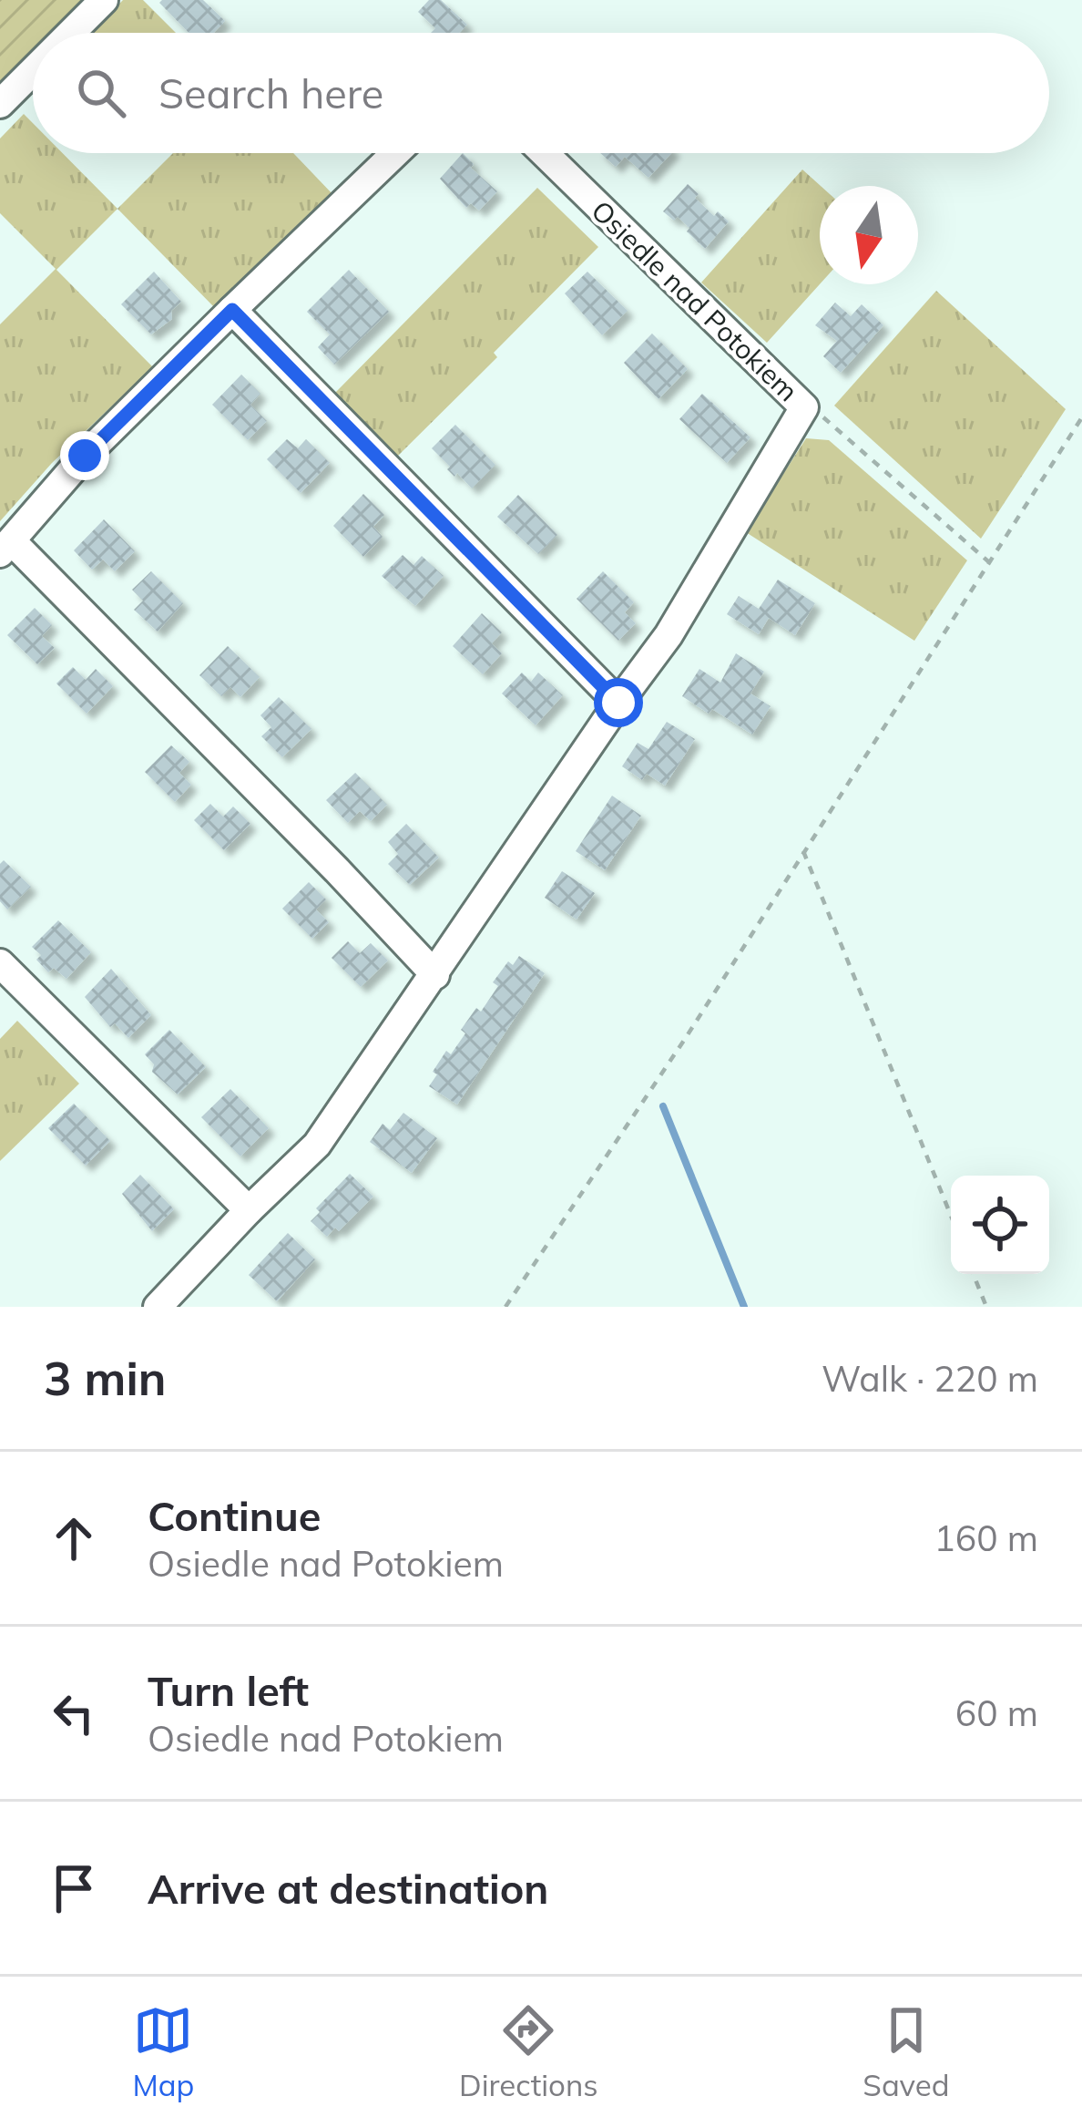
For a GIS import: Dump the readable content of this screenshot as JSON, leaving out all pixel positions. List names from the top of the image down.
{
  "streets": {
    "street": ["Osiedle nad Potokiem"]
  },
  "north": "bottom",
  "page": {
    "search": "Search here",
    "heading": ["3 min", "Walk · 220 m"],
    "list": [
      ["Continue", "Osiedle nad Potokiem", "160 m"],
      ["Turn left", "Osiedle nad Potokiem", "60 m"],
      "Arrive at destination"
    ],
    "nav": ["Map", "Directions", "Saved"]
  }
}
